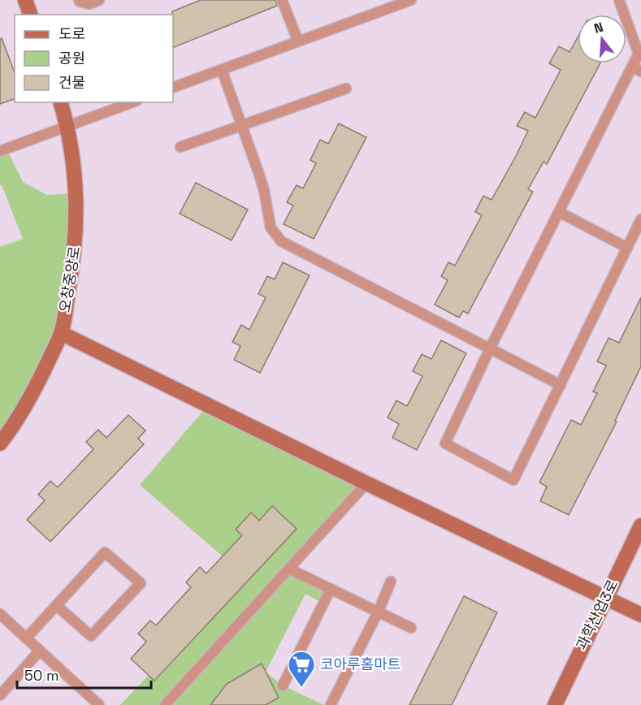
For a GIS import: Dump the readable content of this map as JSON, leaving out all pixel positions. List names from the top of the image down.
{
  "streets": {
    "street": ["오창중앙로", "과학산업3로"]
  },
  "places": {
    "supermarket": ["코아루홈마트"]
  },
  "legend": ["도로", "공원", "건물"],
  "scale_bar": "50 m",
  "north": "top"
}
